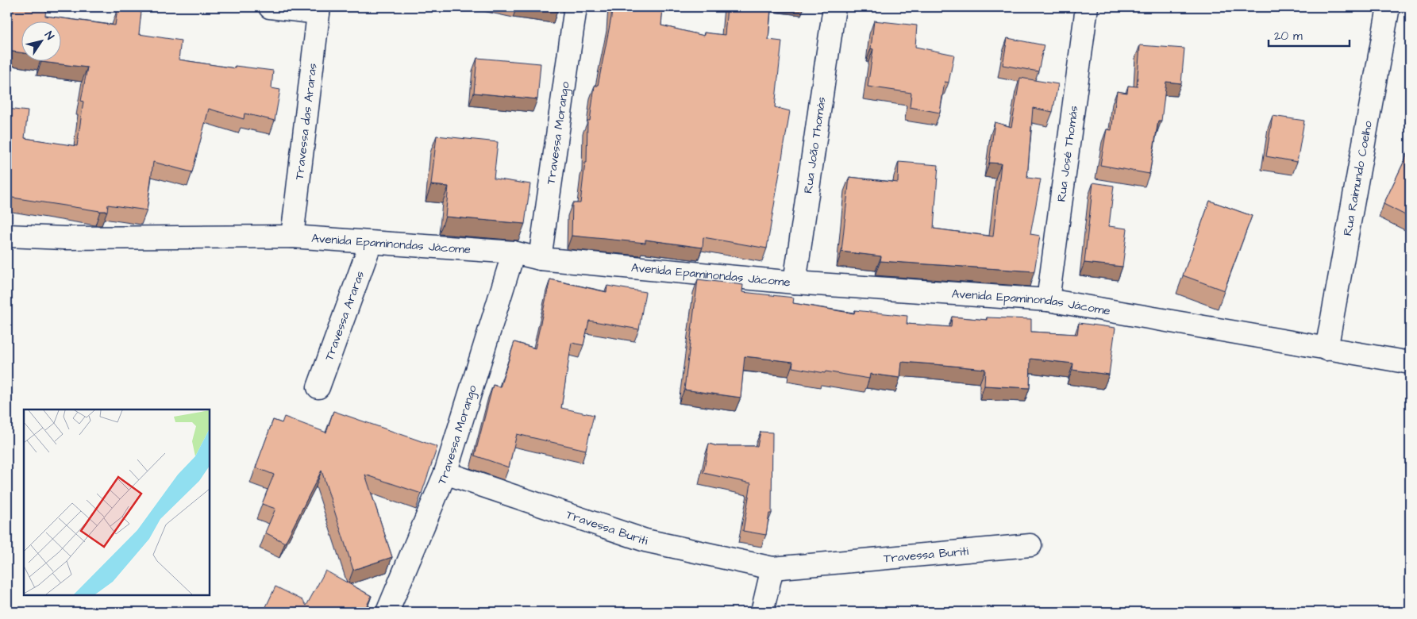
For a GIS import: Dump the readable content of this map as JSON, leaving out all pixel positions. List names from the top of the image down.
{
  "streets": {
    "street": [
      "Travessa das Araras",
      "Travessa Morango",
      "Rua João Thomás",
      "Rua José Thomás",
      "Rua Raimundo Coelho",
      "Avenida Epaminondas Jácome",
      "Travessa Araras",
      "Travessa Buriti"
    ]
  },
  "crossings": [
    ["Travessa das Araras", "Avenida Epaminondas Jácome"],
    ["Travessa Morango", "Avenida Epaminondas Jácome"],
    ["Travessa Morango", "Travessa Buriti"],
    ["Rua João Thomás", "Avenida Epaminondas Jácome"],
    ["Rua José Thomás", "Avenida Epaminondas Jácome"],
    ["Rua Raimundo Coelho", "Avenida Epaminondas Jácome"],
    ["Avenida Epaminondas Jácome", "Travessa Araras"]
  ],
  "scale_bar": "20 m",
  "north": "top right"
}
